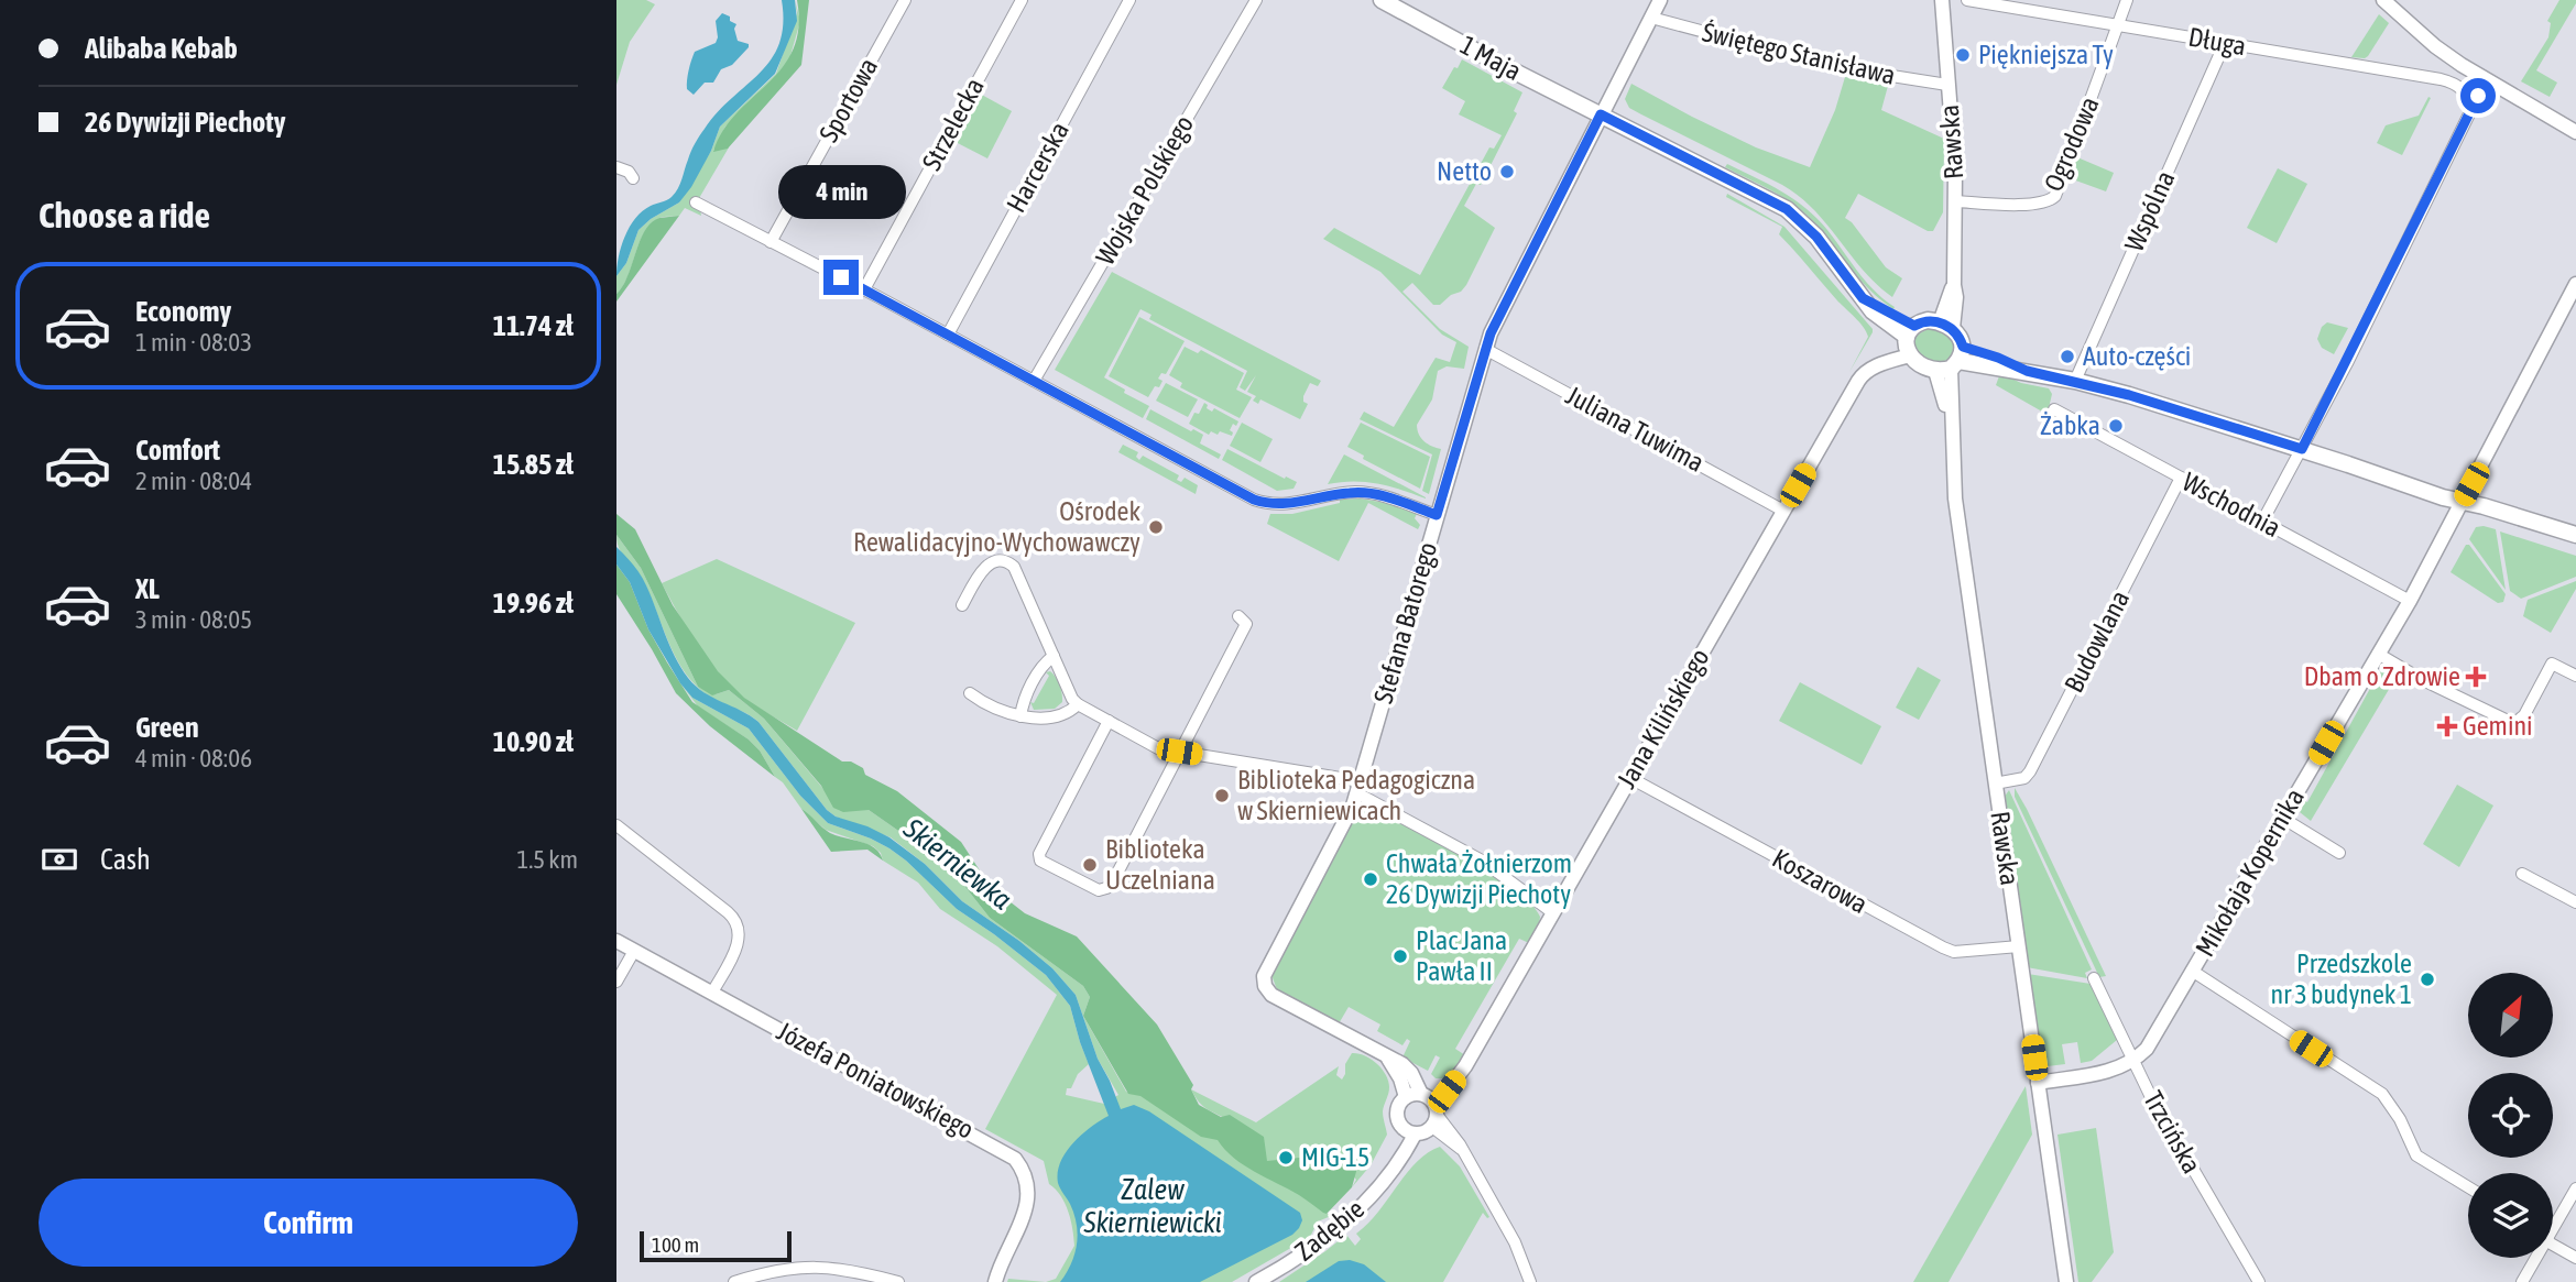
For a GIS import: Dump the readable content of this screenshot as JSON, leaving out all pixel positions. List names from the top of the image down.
{
  "streets": {
    "main road": ["1 Maja"],
    "street": [
      "Długa",
      "Świętego Stanisława",
      "Sportowa",
      "Strzelecka",
      "Rawska",
      "Ogrodowa",
      "Harcerska",
      "Wojska Polskiego",
      "Wspólna",
      "Juliana Tuwima",
      "Wschodnia",
      "Stefana Batorego",
      "Budowlana",
      "Jana Kilińskiego",
      "Mikołaja Kopernika",
      "Koszarowa",
      "Józefa Poniatowskiego",
      "Trzcińska",
      "Zadębie"
    ]
  },
  "crossings": [
    ["Długa", "Ogrodowa"],
    ["Długa", "Wspólna"],
    ["Świętego Stanisława", "Rawska"],
    ["Świętego Stanisława", "Stefana Batorego"],
    ["1 Maja", "Rawska"],
    ["1 Maja", "Stefana Batorego"],
    ["1 Maja", "Jana Kilińskiego"],
    ["Rawska", "Ogrodowa"],
    ["Rawska", "Budowlana"],
    ["Rawska", "Jana Kilińskiego"],
    ["Rawska", "Koszarowa"],
    ["Juliana Tuwima", "Stefana Batorego"],
    ["Juliana Tuwima", "Jana Kilińskiego"],
    ["Wschodnia", "Budowlana"],
    ["Wschodnia", "Mikołaja Kopernika"],
    ["Stefana Batorego", "Jana Kilińskiego"],
    ["Stefana Batorego", "Zadębie"],
    ["Jana Kilińskiego", "Koszarowa"],
    ["Jana Kilińskiego", "Zadębie"],
    ["Mikołaja Kopernika", "Trzcińska"]
  ],
  "water": ["Skierniewka", "Zalew Skierniewicki"],
  "places": {
    "other": [
      "Piękniejsza Ty",
      "Netto",
      "Auto-części",
      "Żabka",
      "Ośrodek Rewalidacyjno-Wychowawczy",
      "Biblioteka Pedagogiczna w Skierniewicach",
      "Biblioteka Uczelniana",
      "Chwała Żołnierzom 26 Dywizji Piechoty",
      "Plac Jana Pawła II",
      "Przedszkole nr 3 budynek 1",
      "MIG-15"
    ],
    "health": ["Dbam o Zdrowie", "Gemini"]
  },
  "scale_bar": "100 m",
  "north": "top right",
  "page": {
    "banner": ["Alibaba Kebab", "26 Dywizji Piechoty"],
    "bubble": "4 min",
    "heading": "Choose a ride",
    "list": [
      {
        "name": "Economy",
        "note": "1 min · 08:03",
        "value": "11.74 zł"
      },
      {
        "name": "Comfort",
        "note": "2 min · 08:04",
        "value": "15.85 zł"
      },
      {
        "name": "XL",
        "note": "3 min · 08:05",
        "value": "19.96 zł"
      },
      {
        "name": "Green",
        "note": "4 min · 08:06",
        "value": "10.90 zł"
      }
    ],
    "pay": ["Cash", "1.5 km"],
    "buttons": "Confirm",
    "scale": "100 m"
  }
}
